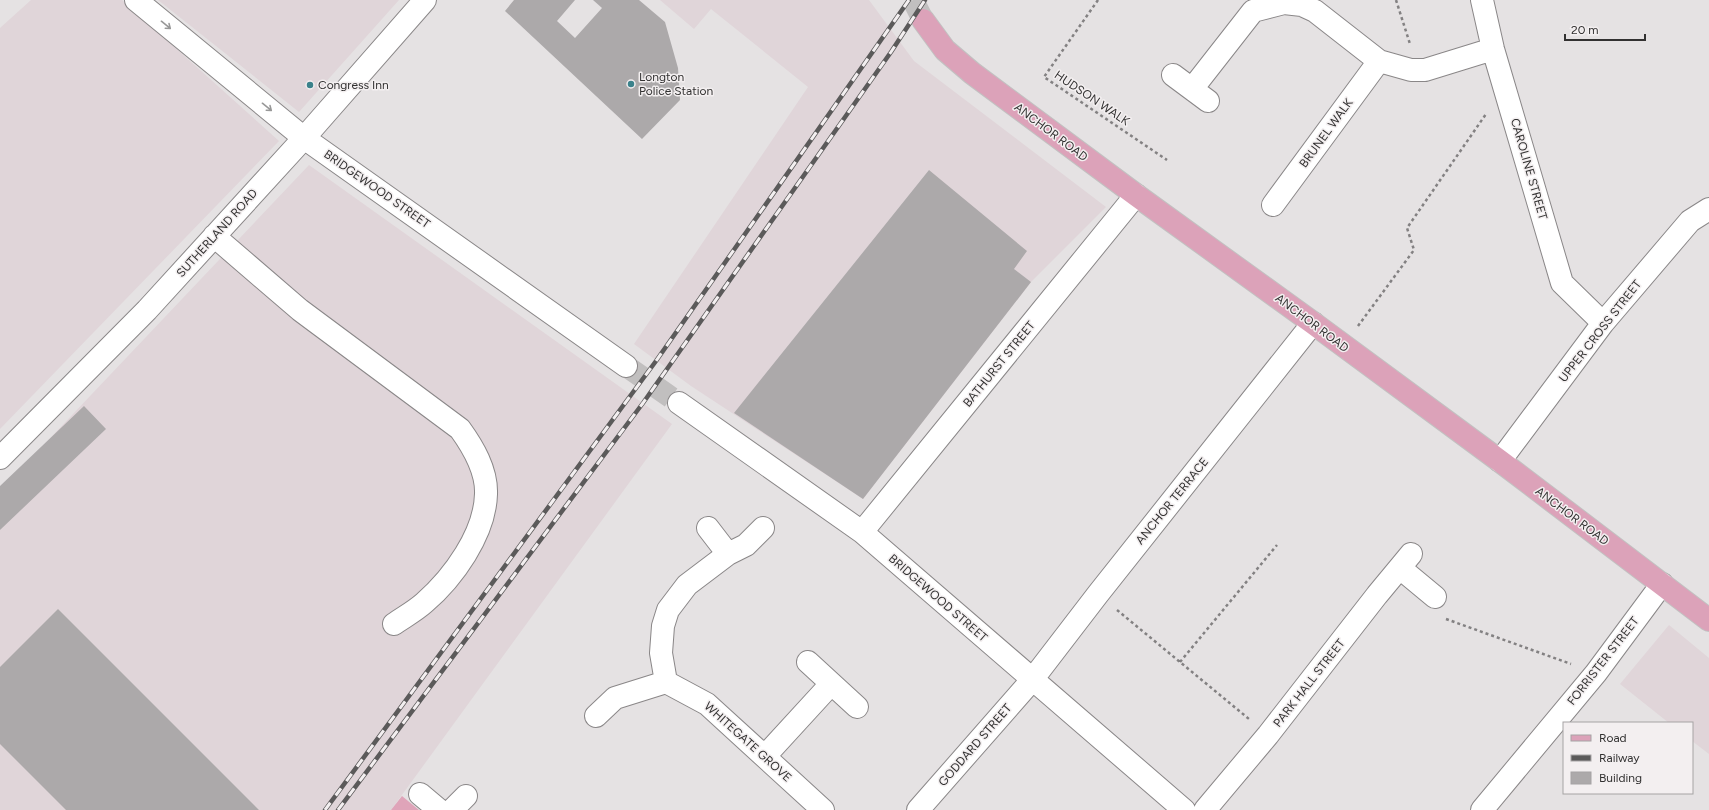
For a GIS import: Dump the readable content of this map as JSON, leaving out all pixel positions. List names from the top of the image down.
{
  "streets": {
    "main road": ["ANCHOR ROAD"],
    "street": [
      "BRUNEL WALK",
      "CAROLINE STREET",
      "BRIDGEWOOD STREET",
      "SUTHERLAND ROAD",
      "UPPER CROSS STREET",
      "BATHURST STREET",
      "ANCHOR TERRACE",
      "FORRISTER STREET",
      "PARK HALL STREET",
      "WHITEGATE GROVE",
      "GODDARD STREET"
    ],
    "path": ["HUDSON WALK"]
  },
  "crossings": [
    ["ANCHOR ROAD", "UPPER CROSS STREET"],
    ["ANCHOR ROAD", "BATHURST STREET"],
    ["ANCHOR ROAD", "ANCHOR TERRACE"],
    ["ANCHOR ROAD", "FORRISTER STREET"],
    ["CAROLINE STREET", "UPPER CROSS STREET"],
    ["BRIDGEWOOD STREET", "SUTHERLAND ROAD"],
    ["BRIDGEWOOD STREET", "BATHURST STREET"],
    ["BRIDGEWOOD STREET", "ANCHOR TERRACE"],
    ["BRIDGEWOOD STREET", "GODDARD STREET"],
    ["ANCHOR TERRACE", "GODDARD STREET"]
  ],
  "places": ["Longton Police Station", "Congress Inn"],
  "legend": ["Road", "Railway", "Building"],
  "scale_bar": "20 m"
}
